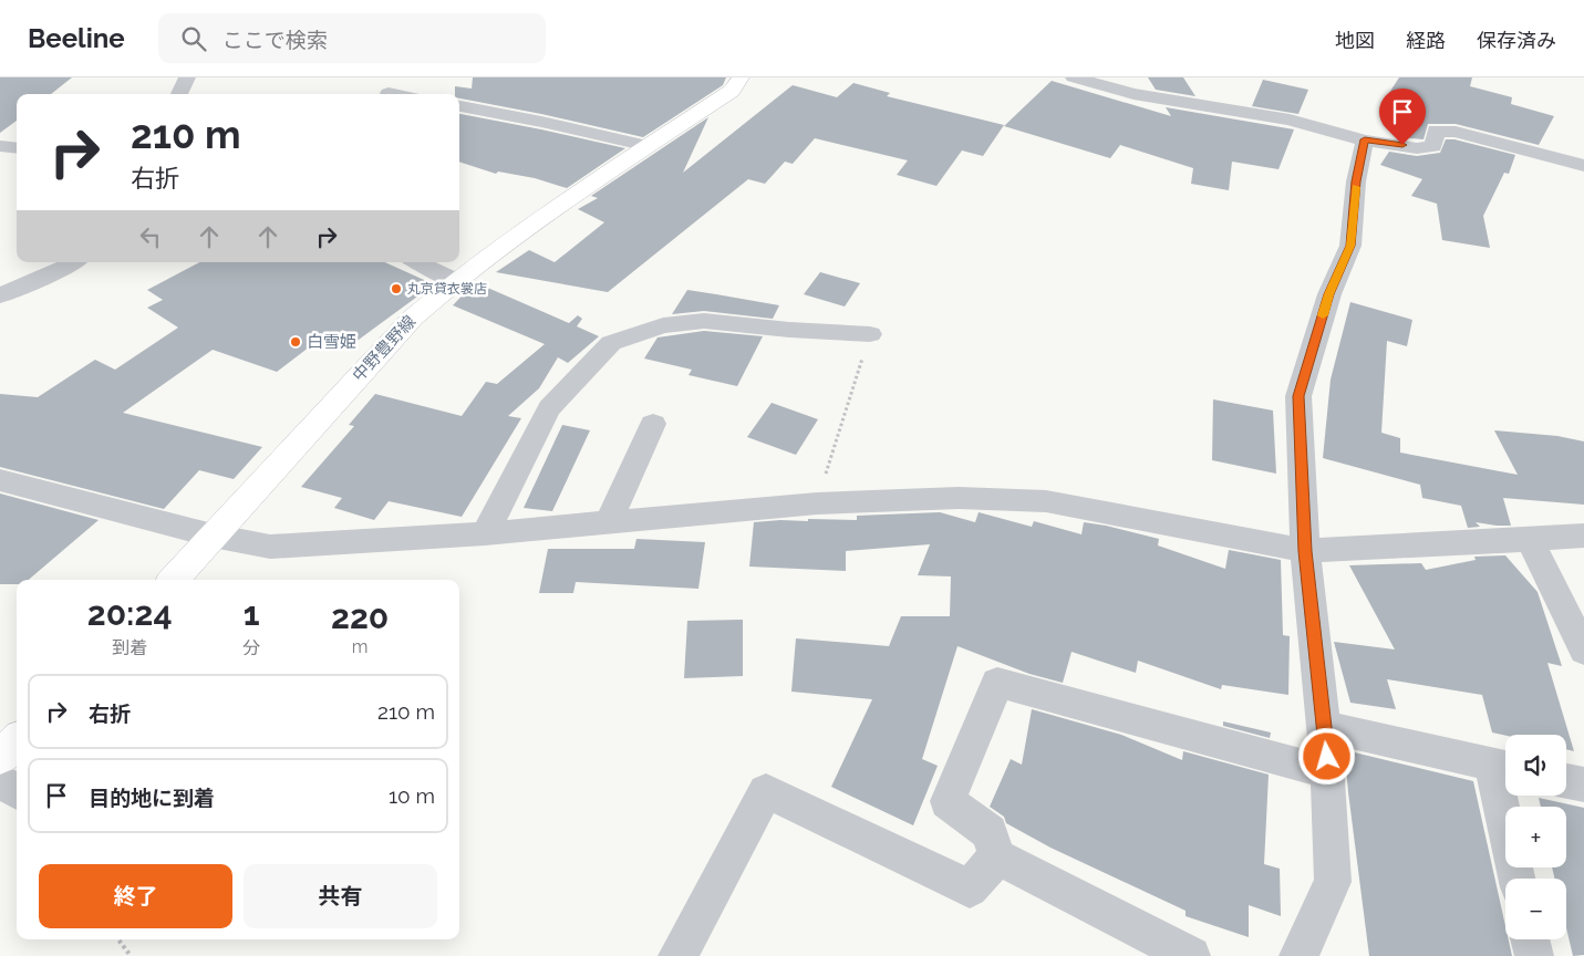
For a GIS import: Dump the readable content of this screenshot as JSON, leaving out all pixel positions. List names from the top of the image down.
{
  "streets": {
    "main road": ["中野豊野線"]
  },
  "places": ["丸京貸衣裳店", "白雪姫"],
  "page": {
    "header": "Beeline",
    "search": "ここで検索",
    "nav": ["地図", "経路", "保存済み"],
    "turn": ["210 m", "右折"],
    "eta": [
      "20:24",
      "到着",
      "1",
      "分",
      "220",
      "m"
    ],
    "list": [
      {
        "name": "右折",
        "value": "210 m"
      },
      {
        "name": "目的地に到着",
        "value": "10 m"
      }
    ],
    "map_buttons": ["+", "−"],
    "buttons": ["終了", "共有"]
  }
}
